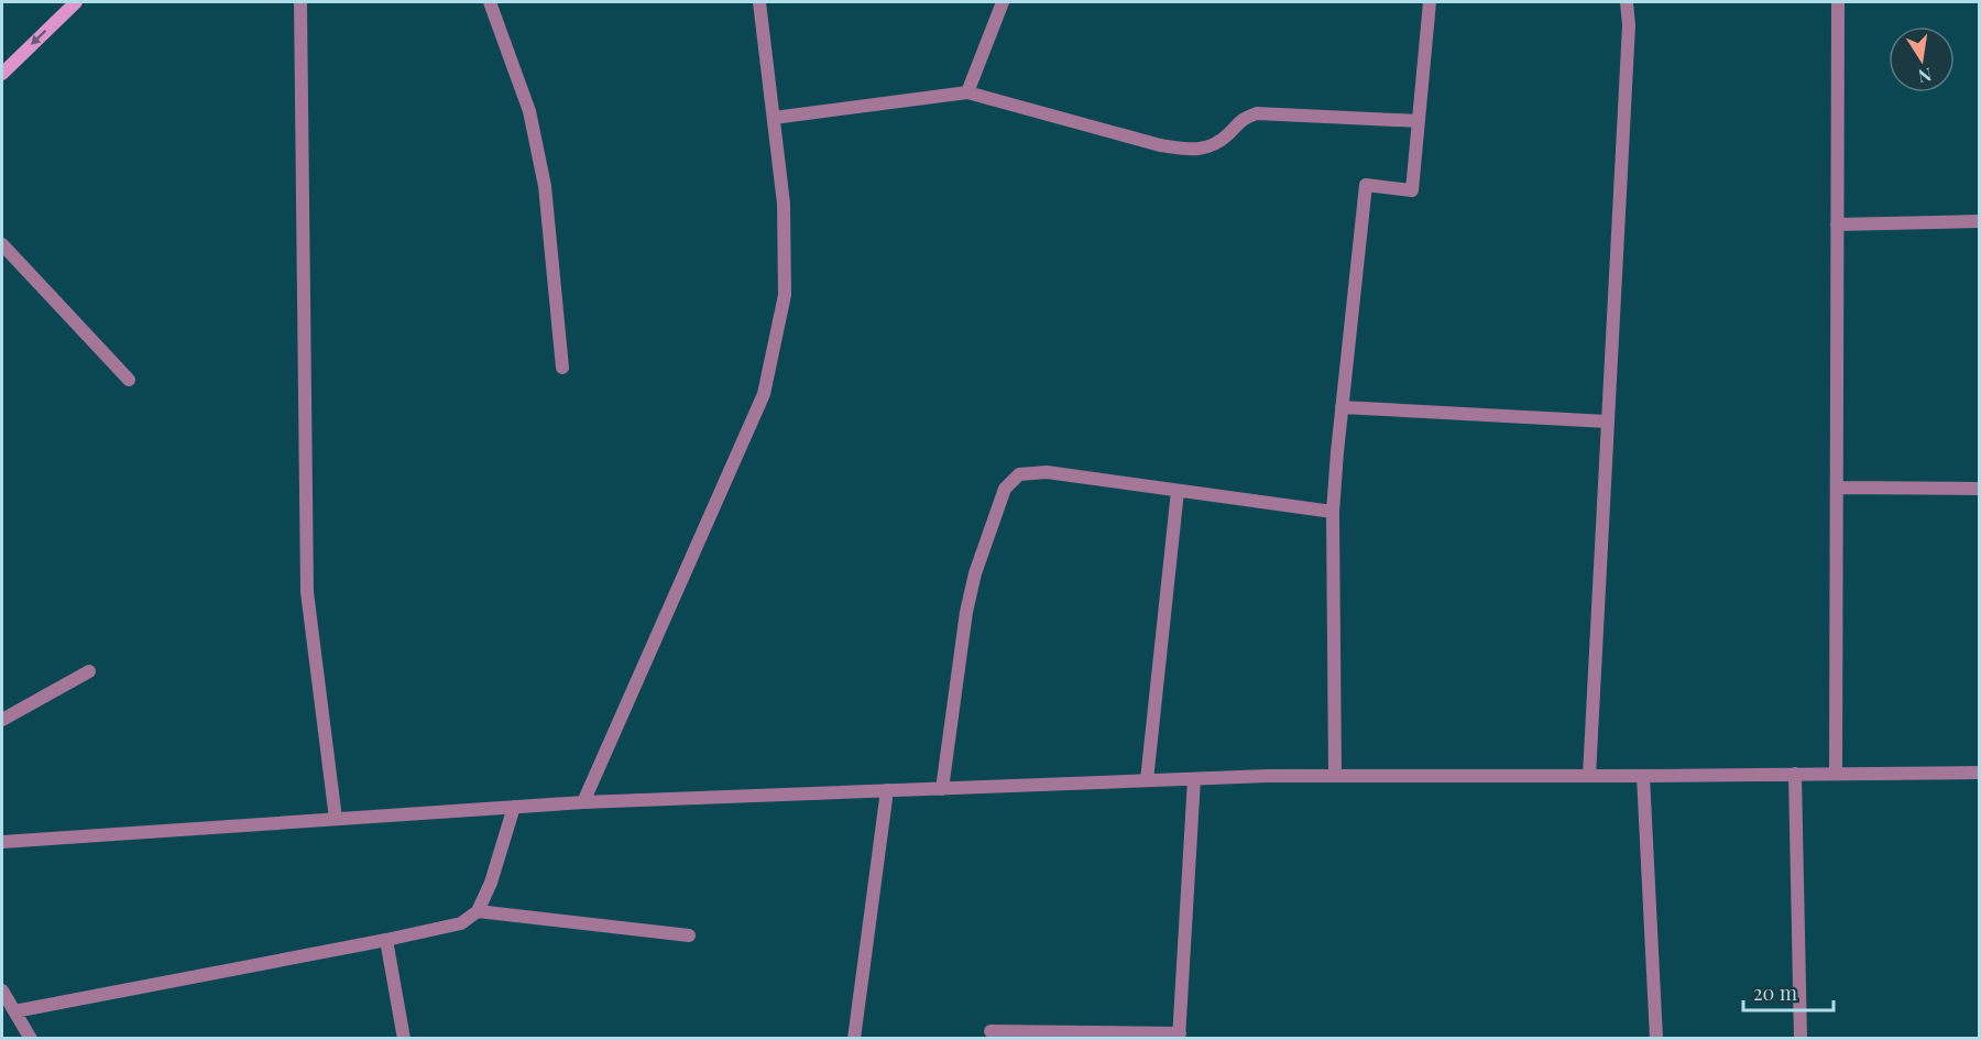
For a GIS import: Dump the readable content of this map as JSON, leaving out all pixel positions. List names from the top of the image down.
{
  "scale_bar": "20 m",
  "north": "bottom"
}
